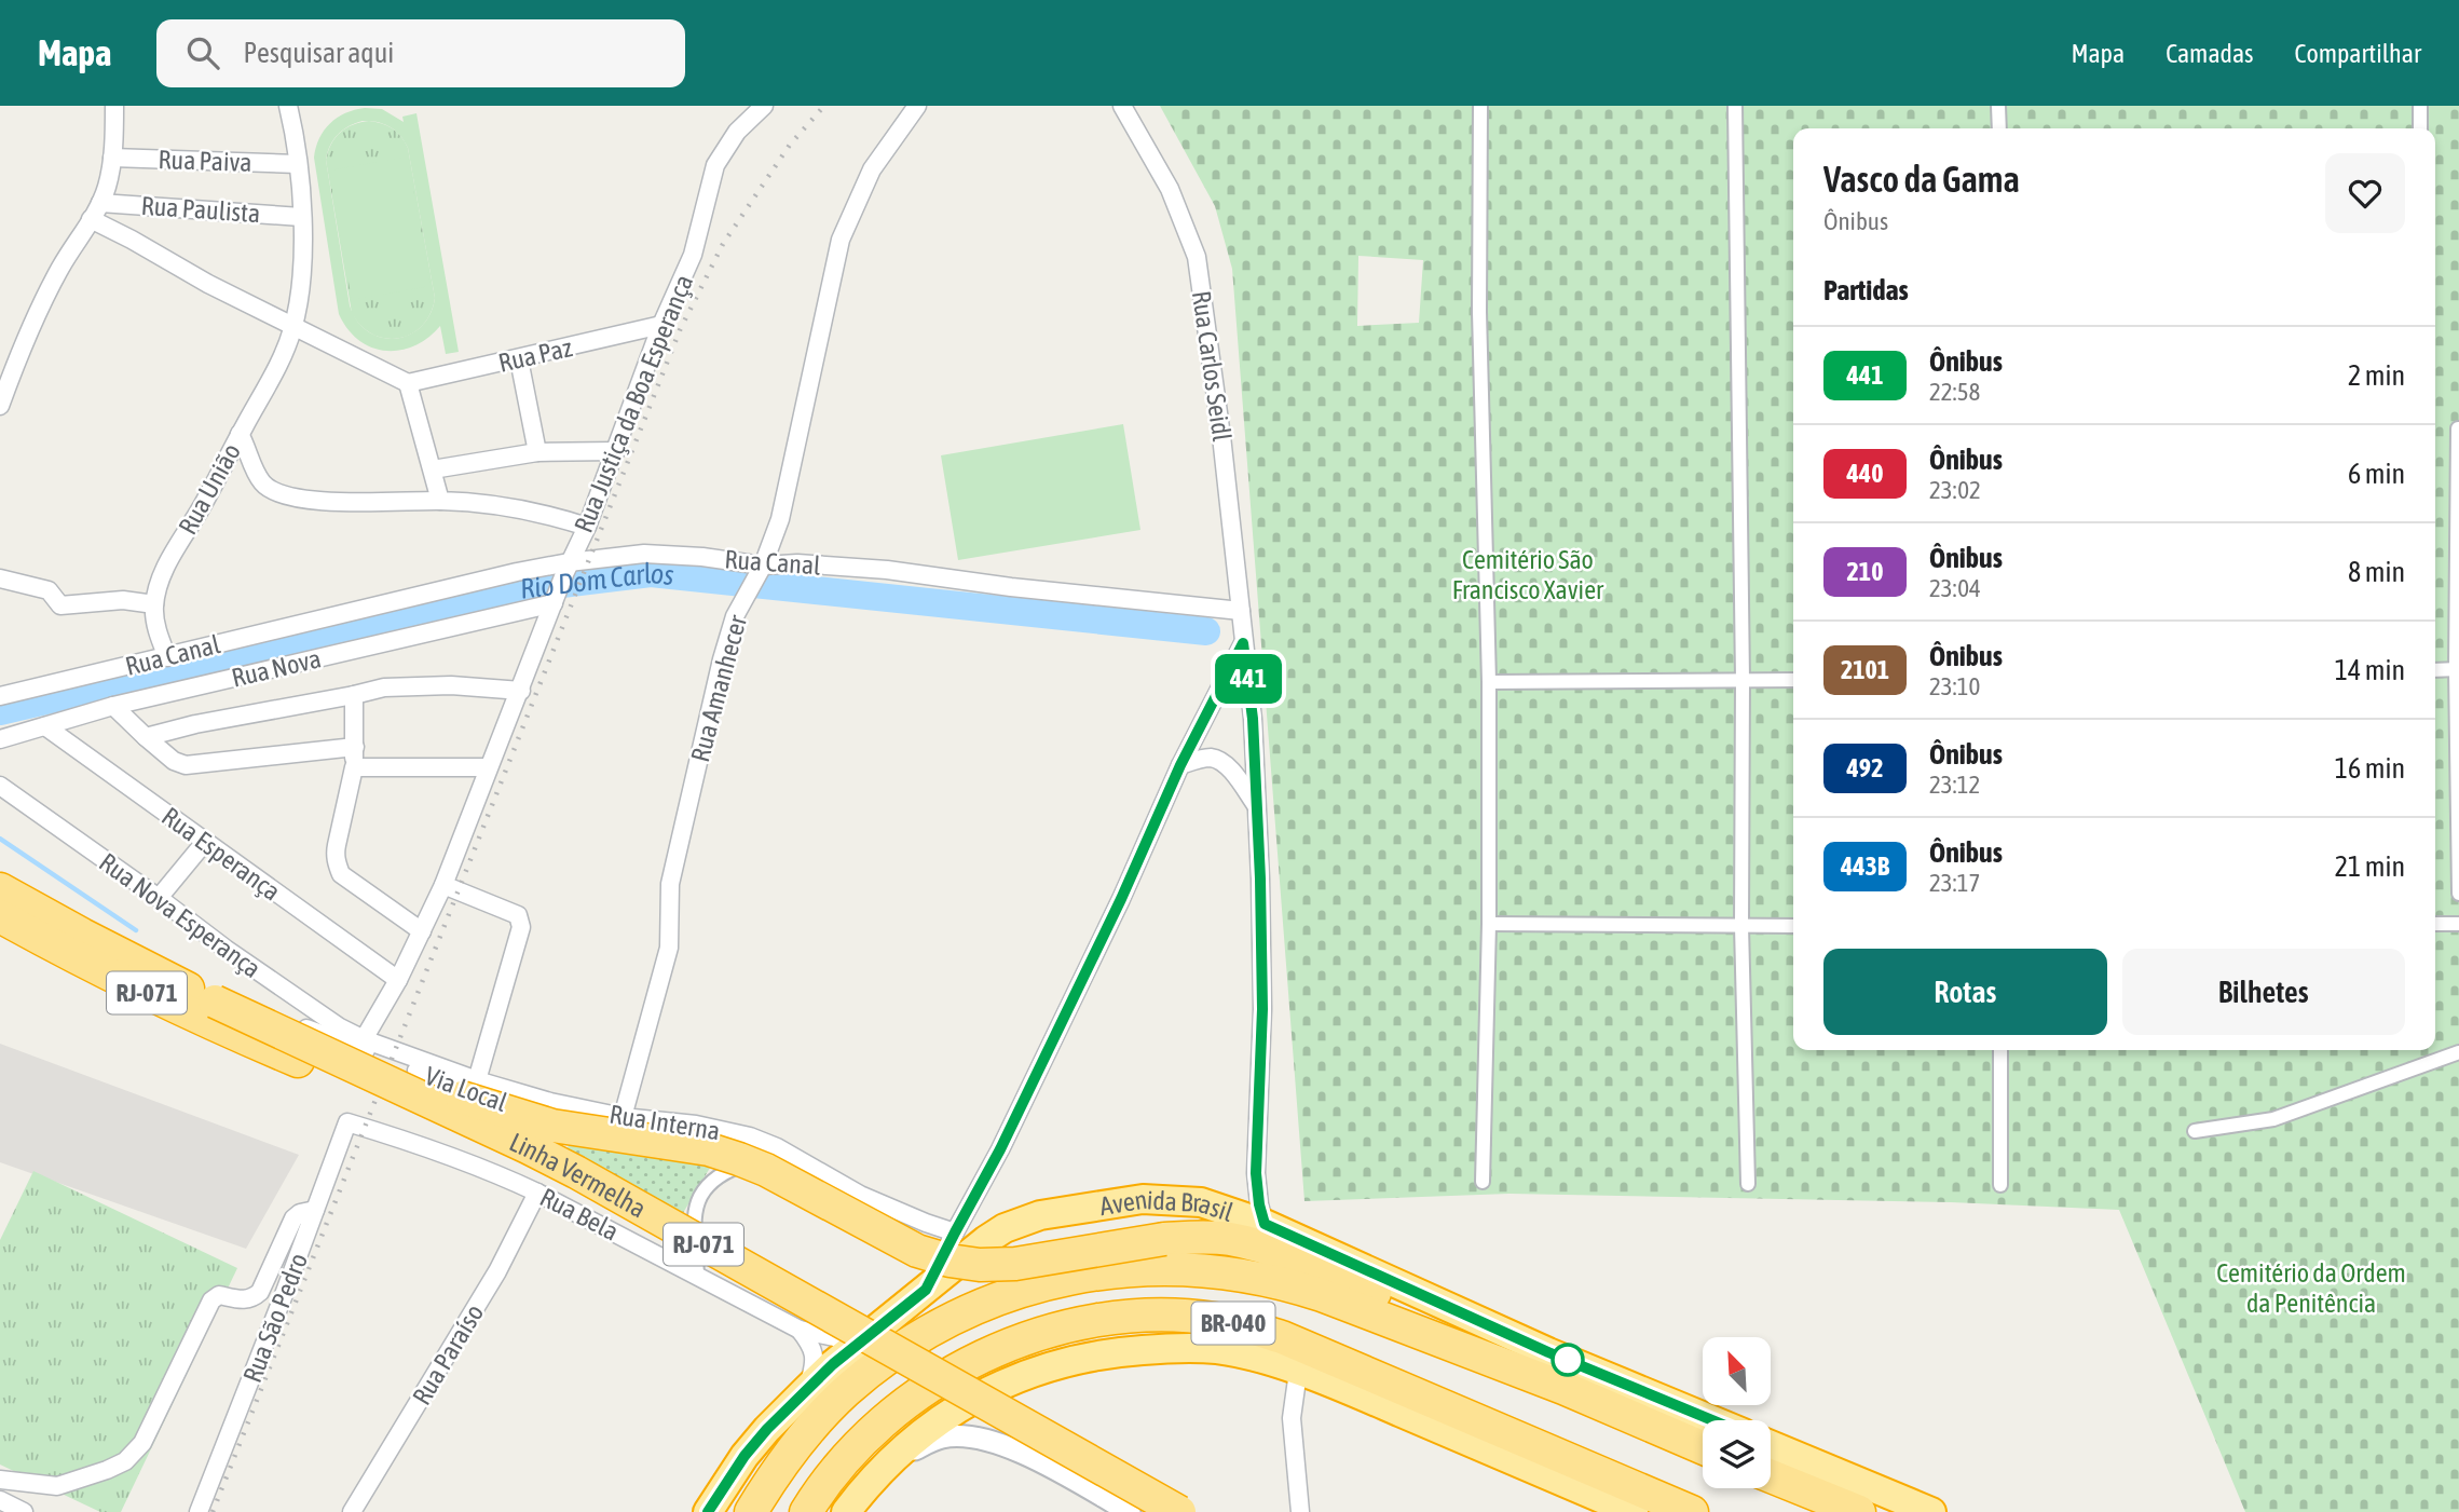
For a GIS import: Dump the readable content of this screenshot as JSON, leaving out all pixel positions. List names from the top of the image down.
{
  "streets": {
    "highway": [
      "RJ-071",
      "Linha Vermelha",
      "Avenida Brasil",
      "BR-040"
    ],
    "street": [
      "Rua Paiva",
      "Rua Paulista",
      "Rua Paz",
      "Rua Carlos Seidl",
      "Rua Justiça da Boa Esperança",
      "Rua União",
      "Rua Canal",
      "Rua Nova",
      "Rua Amanhecer",
      "Rua Esperança",
      "Rua Nova Esperança",
      "Via Local",
      "Rua Interna",
      "Rua Bela",
      "Rua São Pedro",
      "Rua Paraíso"
    ]
  },
  "crossings": [
    ["Rua Paiva", "Rua União"],
    ["Rua Paulista", "Rua União"],
    ["Rua Paz", "Rua Justiça da Boa Esperança"],
    ["Rua Carlos Seidl", "Rua Canal"],
    ["Rua Carlos Seidl", "Avenida Brasil"],
    ["Rua Justiça da Boa Esperança", "Rua Canal"],
    ["Rua Justiça da Boa Esperança", "Rua Nova"],
    ["Rua Justiça da Boa Esperança", "Rua Esperança"],
    ["Rua Justiça da Boa Esperança", "Rua Nova Esperança"],
    ["Rua Justiça da Boa Esperança", "Rua Interna"],
    ["Rua União", "Rua Canal"],
    ["Rua Canal", "Rua Amanhecer"],
    ["Rua Nova", "Rua Esperança"],
    ["Rua Amanhecer", "Rua Interna"],
    ["Rua Nova Esperança", "Rua Interna"],
    ["Via Local", "Rua Interna"],
    ["Avenida Brasil", "Rua Bela"],
    ["Rua Bela", "Rua São Pedro"],
    ["Rua Bela", "Rua Paraíso"]
  ],
  "water": ["Rio Dom Carlos"],
  "parks": ["Cemitério São Francisco Xavier", "Cemitério da Ordem da Penitência"],
  "lines": ["bus line 441"],
  "north": "top left",
  "page": {
    "header": "Mapa",
    "search": "Pesquisar aqui",
    "nav": ["Mapa", "Camadas", "Compartilhar"],
    "on_map": "441",
    "heading": [
      ["Vasco da Gama", "Ônibus"],
      "Partidas"
    ],
    "list": [
      {
        "mark": "441",
        "name": "Ônibus",
        "note": "22:58",
        "value": "2 min"
      },
      {
        "mark": "440",
        "name": "Ônibus",
        "note": "23:02",
        "value": "6 min"
      },
      {
        "mark": "210",
        "name": "Ônibus",
        "note": "23:04",
        "value": "8 min"
      },
      {
        "mark": "2101",
        "name": "Ônibus",
        "note": "23:10",
        "value": "14 min"
      },
      {
        "mark": "492",
        "name": "Ônibus",
        "note": "23:12",
        "value": "16 min"
      },
      {
        "mark": "443B",
        "name": "Ônibus",
        "note": "23:17",
        "value": "21 min"
      }
    ],
    "buttons": ["Rotas", "Bilhetes"]
  }
}
